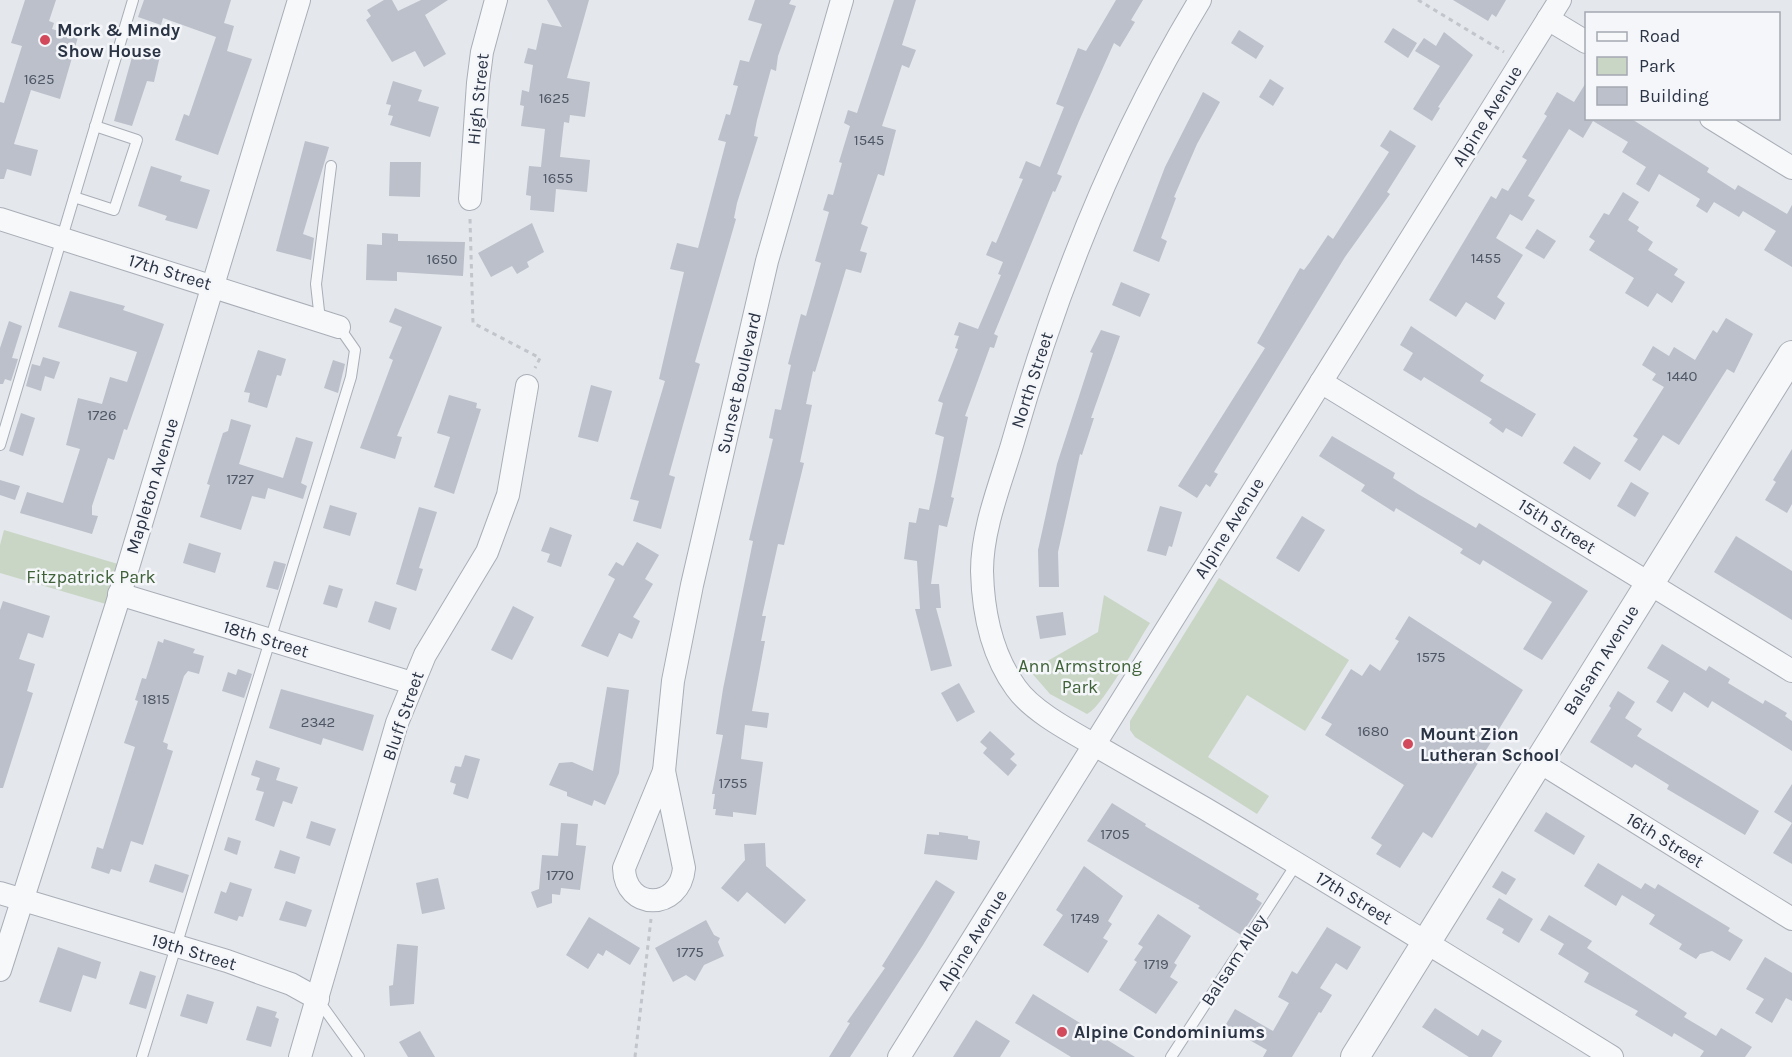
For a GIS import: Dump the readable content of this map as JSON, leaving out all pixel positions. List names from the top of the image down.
{
  "streets": {
    "street": [
      "High Street",
      "Alpine Avenue",
      "17th Street",
      "North Street",
      "Sunset Boulevard",
      "Mapleton Avenue",
      "15th Street",
      "18th Street",
      "Balsam Avenue",
      "Bluff Street",
      "16th Street",
      "19th Street"
    ],
    "lane": ["Balsam Alley"]
  },
  "crossings": [
    ["Alpine Avenue", "17th Street"],
    ["Alpine Avenue", "North Street"],
    ["Alpine Avenue", "15th Street"],
    ["17th Street", "North Street"],
    ["17th Street", "Mapleton Avenue"],
    ["17th Street", "Balsam Avenue"],
    ["17th Street", "Balsam Alley"],
    ["Mapleton Avenue", "18th Street"],
    ["Mapleton Avenue", "19th Street"],
    ["15th Street", "Balsam Avenue"],
    ["18th Street", "Bluff Street"],
    ["Balsam Avenue", "16th Street"],
    ["Bluff Street", "19th Street"]
  ],
  "parks": ["Fitzpatrick Park", "Ann Armstrong Park"],
  "places": ["Mork & Mindy Show House", "Mount Zion Lutheran School", "Alpine Condominiums"],
  "house_numbers": [
    "1625",
    "1625",
    "1545",
    "1655",
    "1455",
    "1650",
    "1440",
    "1726",
    "1727",
    "1575",
    "1815",
    "2342",
    "1680",
    "1755",
    "1705",
    "1770",
    "1749",
    "1775",
    "1719"
  ],
  "legend": ["Road", "Park", "Building"]
}
